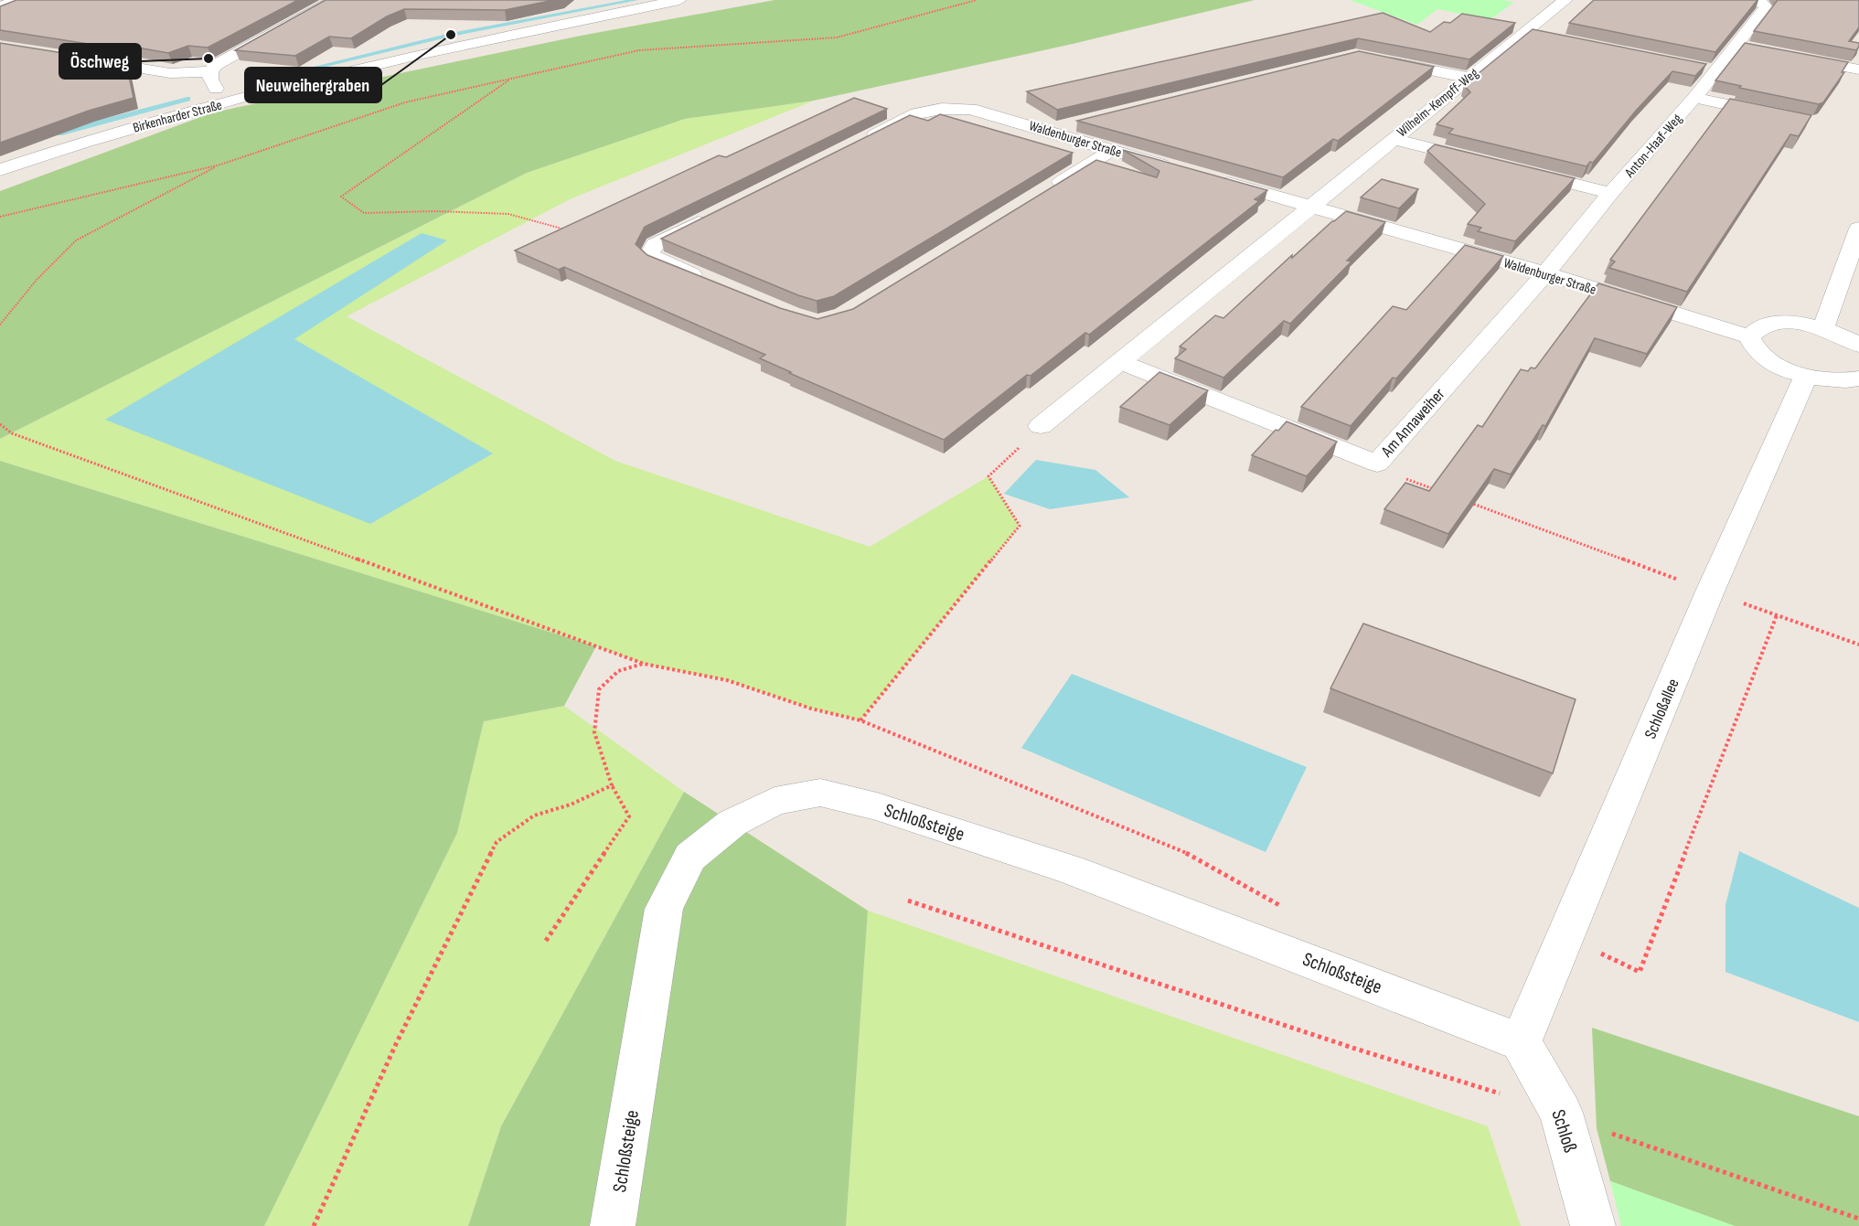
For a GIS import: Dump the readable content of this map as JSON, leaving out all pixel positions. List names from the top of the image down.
{
  "streets": {
    "street": [
      "Wilhelm-Kempff-Weg",
      "Birkenharder Straße",
      "Waldenburger Straße",
      "Anton-Haaf-Weg",
      "Am Annaweiher",
      "Schloßallee",
      "Schloßsteige",
      "Schloß"
    ]
  },
  "crossings": [
    ["Wilhelm-Kempff-Weg", "Waldenburger Straße"],
    ["Waldenburger Straße", "Anton-Haaf-Weg"],
    ["Waldenburger Straße", "Am Annaweiher"],
    ["Anton-Haaf-Weg", "Am Annaweiher"],
    ["Schloßallee", "Schloßsteige"],
    ["Schloßallee", "Schloß"],
    ["Schloßsteige", "Schloß"]
  ],
  "places": ["Neuweihergraben", "Öschweg"]
}
